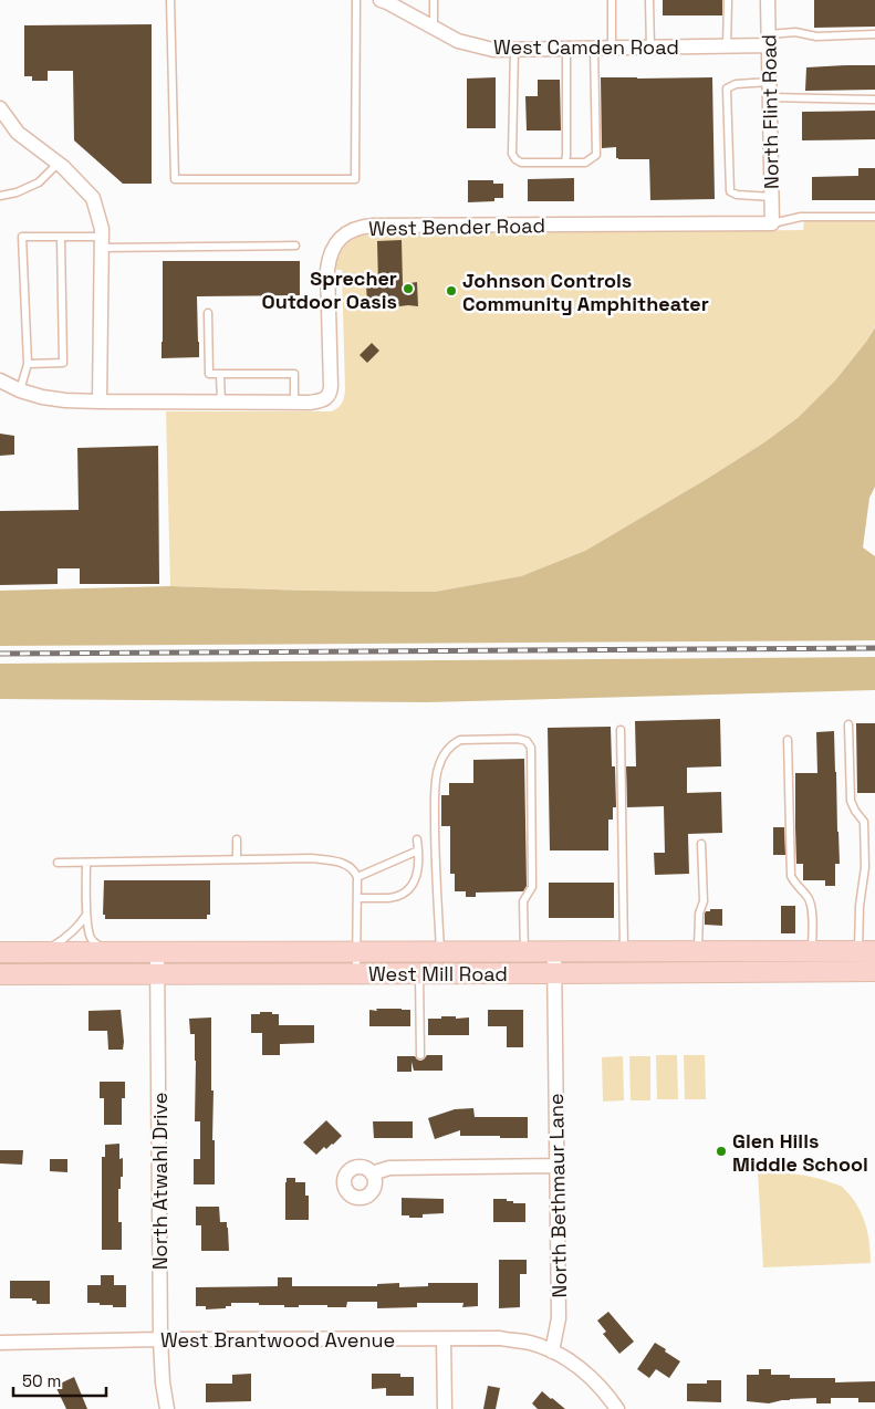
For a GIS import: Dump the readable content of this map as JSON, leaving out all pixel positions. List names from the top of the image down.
{
  "streets": {
    "main road": ["West Mill Road"],
    "street": [
      "West Camden Road",
      "North Flint Road",
      "West Bender Road",
      "North Atwahl Drive",
      "North Bethmaur Lane",
      "West Brantwood Avenue"
    ]
  },
  "crossings": [
    ["West Camden Road", "North Flint Road"],
    ["North Flint Road", "West Bender Road"],
    ["West Mill Road", "North Atwahl Drive"],
    ["West Mill Road", "North Bethmaur Lane"],
    ["North Atwahl Drive", "West Brantwood Avenue"],
    ["North Bethmaur Lane", "West Brantwood Avenue"]
  ],
  "places": ["Sprecher Outdoor Oasis", "Johnson Controls Community Amphitheater", "Glen Hills Middle School"],
  "scale_bar": "50 m"
}
